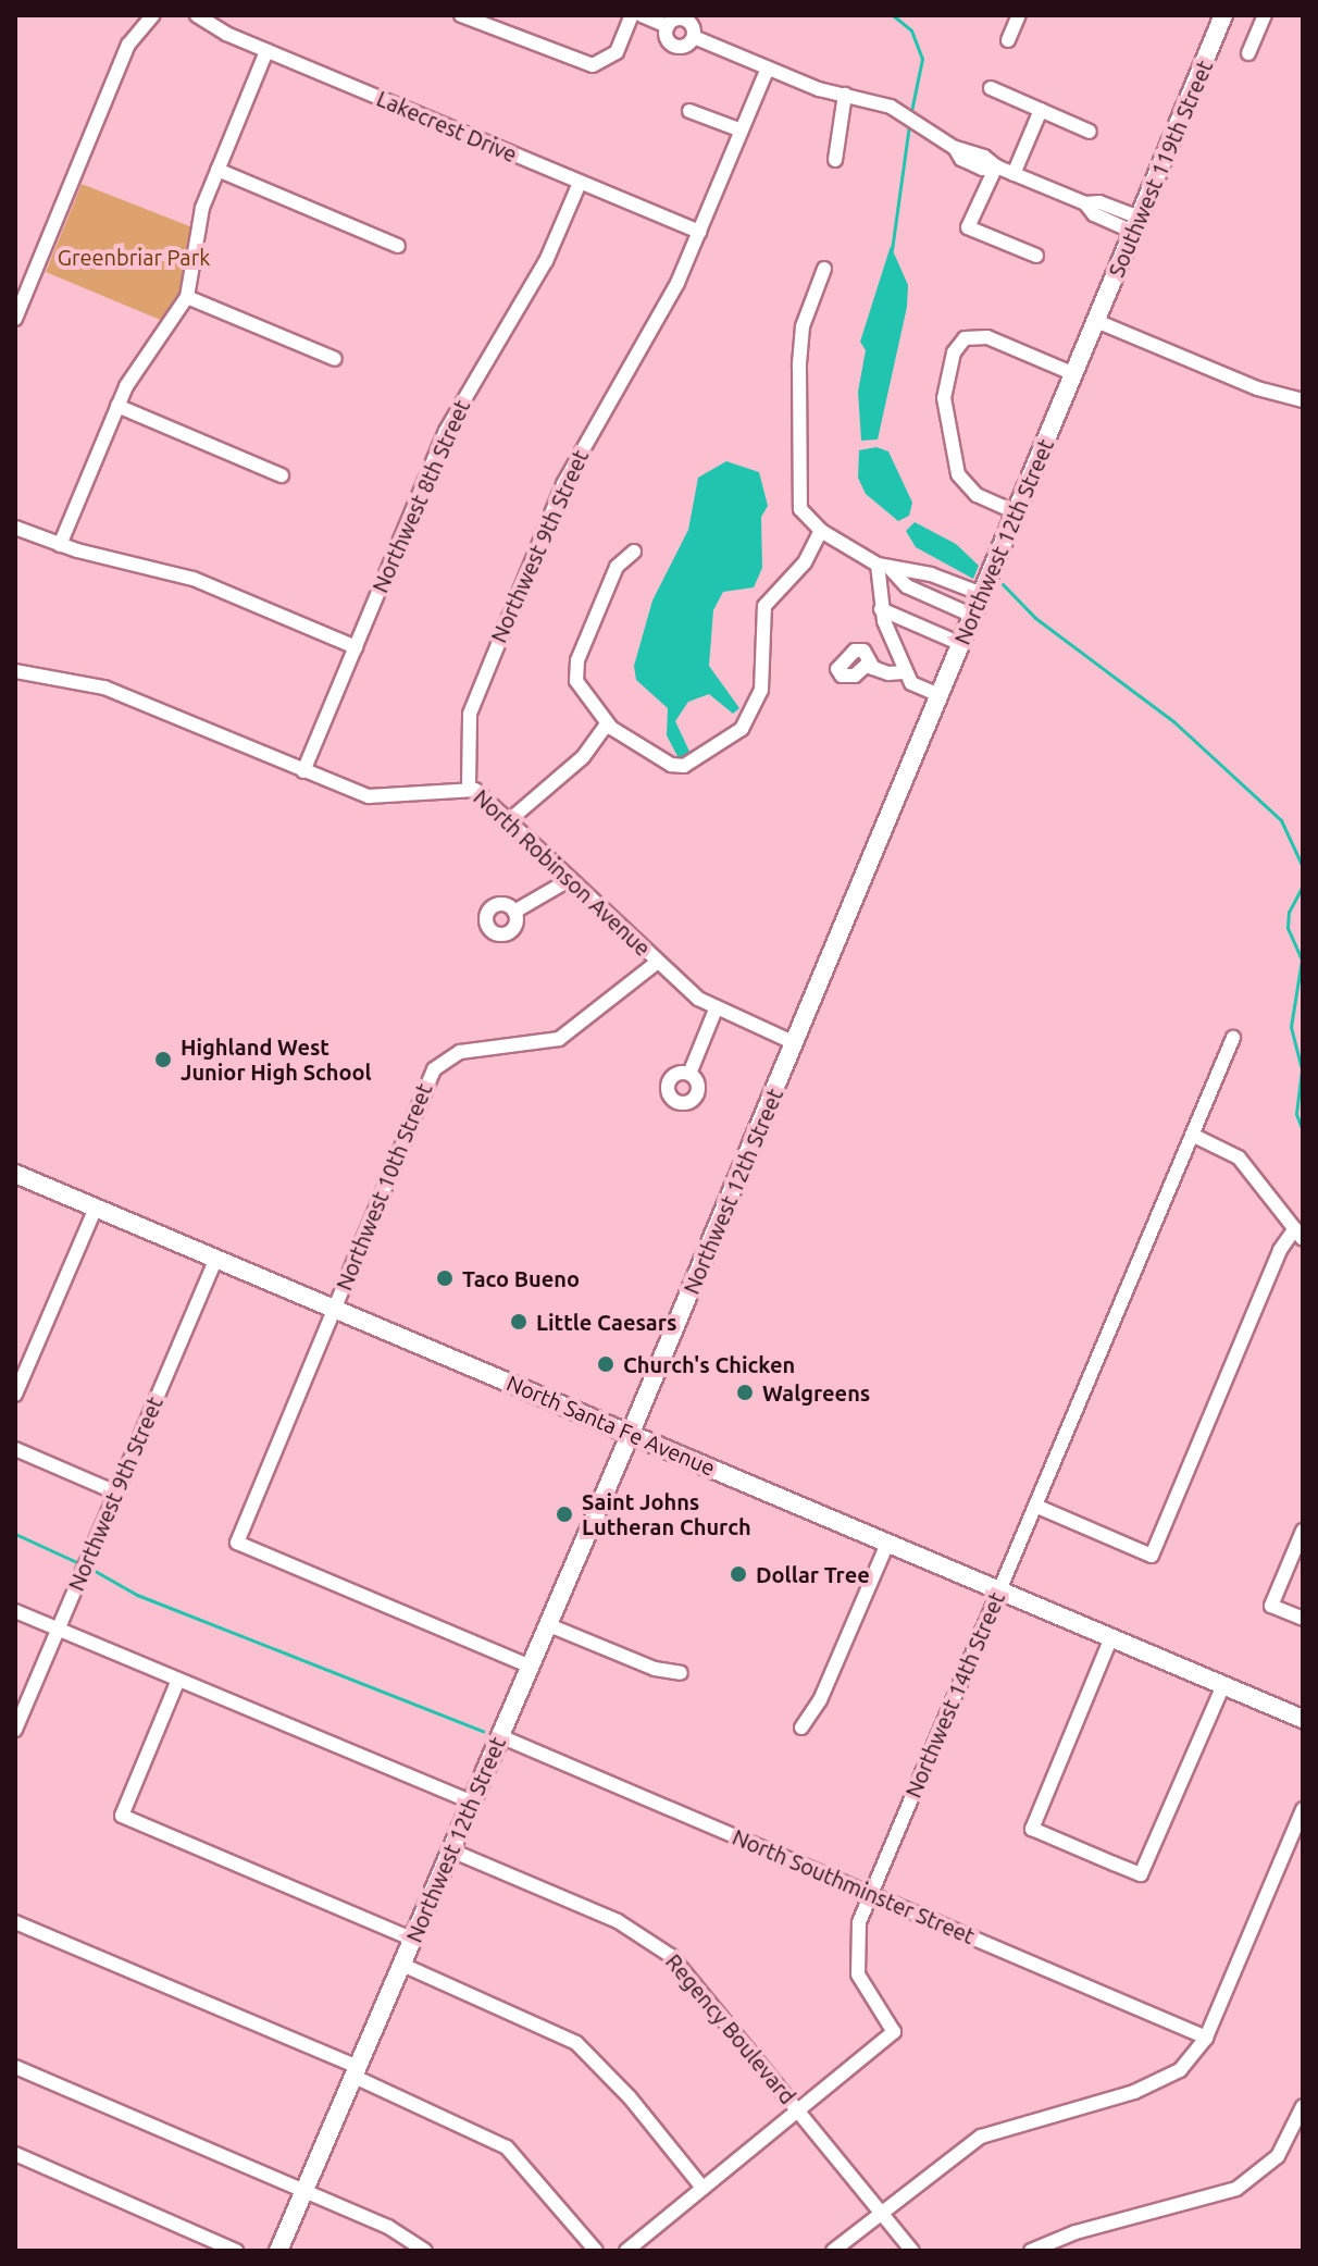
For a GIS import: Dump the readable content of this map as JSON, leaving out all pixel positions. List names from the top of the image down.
{
  "streets": {
    "main road": ["Southwest 119th Street", "Northwest 12th Street", "North Santa Fe Avenue"],
    "street": [
      "Lakecrest Drive",
      "Northwest 8th Street",
      "Northwest 9th Street",
      "North Robinson Avenue",
      "Northwest 10th Street",
      "Northwest 14th Street",
      "North Southminster Street",
      "Regency Boulevard"
    ]
  },
  "crossings": [
    ["Lakecrest Drive", "Northwest 8th Street"],
    ["Lakecrest Drive", "Northwest 9th Street"],
    ["Southwest 119th Street", "Northwest 12th Street"],
    ["Northwest 8th Street", "North Robinson Avenue"],
    ["Northwest 12th Street", "North Robinson Avenue"],
    ["Northwest 12th Street", "Northwest 10th Street"],
    ["Northwest 12th Street", "North Santa Fe Avenue"],
    ["Northwest 12th Street", "North Southminster Street"],
    ["Northwest 12th Street", "Regency Boulevard"],
    ["Northwest 9th Street", "North Robinson Avenue"],
    ["Northwest 9th Street", "North Santa Fe Avenue"],
    ["North Robinson Avenue", "Northwest 10th Street"],
    ["Northwest 10th Street", "North Santa Fe Avenue"],
    ["North Santa Fe Avenue", "Northwest 14th Street"],
    ["Northwest 14th Street", "North Southminster Street"],
    ["Northwest 14th Street", "Regency Boulevard"]
  ],
  "parks": ["Greenbriar Park"],
  "places": [
    "Highland West Junior High School",
    "Taco Bueno",
    "Little Caesars",
    "Church's Chicken",
    "Walgreens",
    "Saint Johns Lutheran Church",
    "Dollar Tree"
  ]
}
